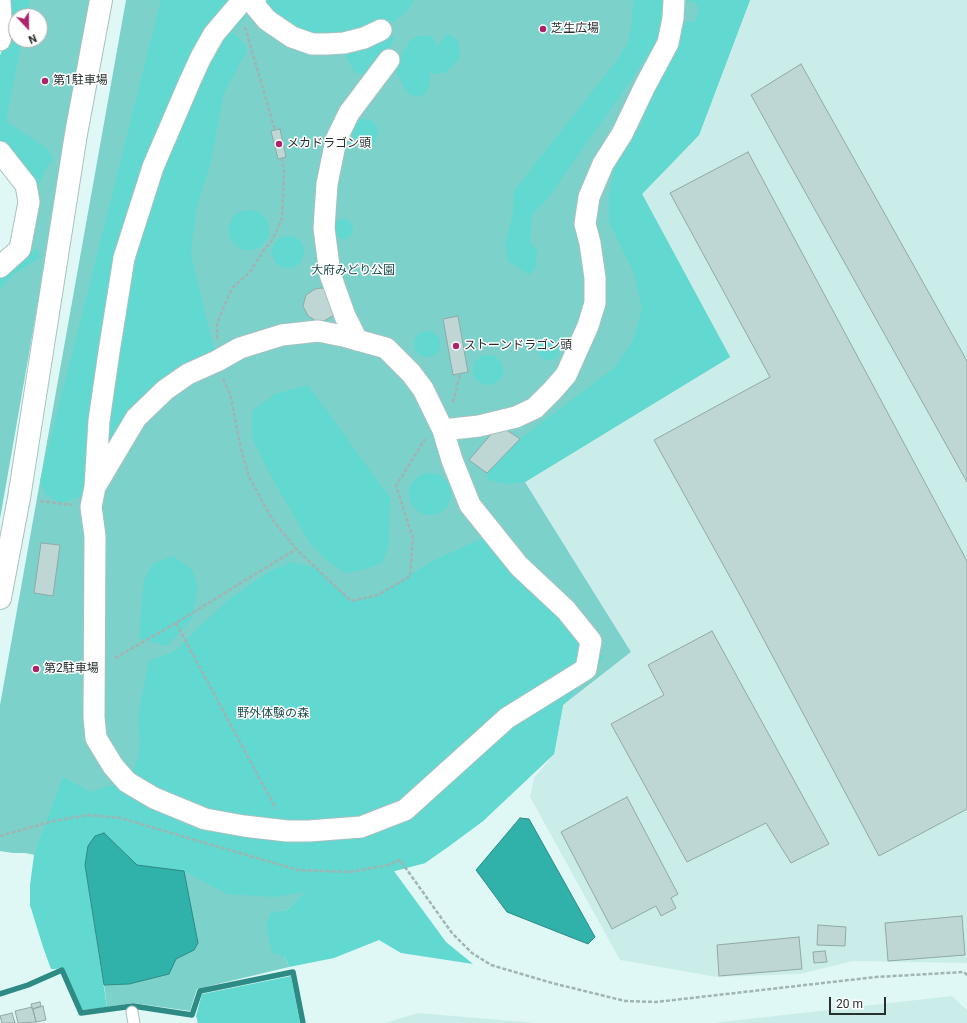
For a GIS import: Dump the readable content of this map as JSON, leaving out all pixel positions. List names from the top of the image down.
{
  "parks": ["大府みどり公園", "野外体験の森"],
  "places": [
    "芝生広場",
    "第1駐車場",
    "メカドラゴン頭",
    "ストーンドラゴン頭",
    "第2駐車場"
  ],
  "scale_bar": "20 m",
  "north": "bottom"
}
